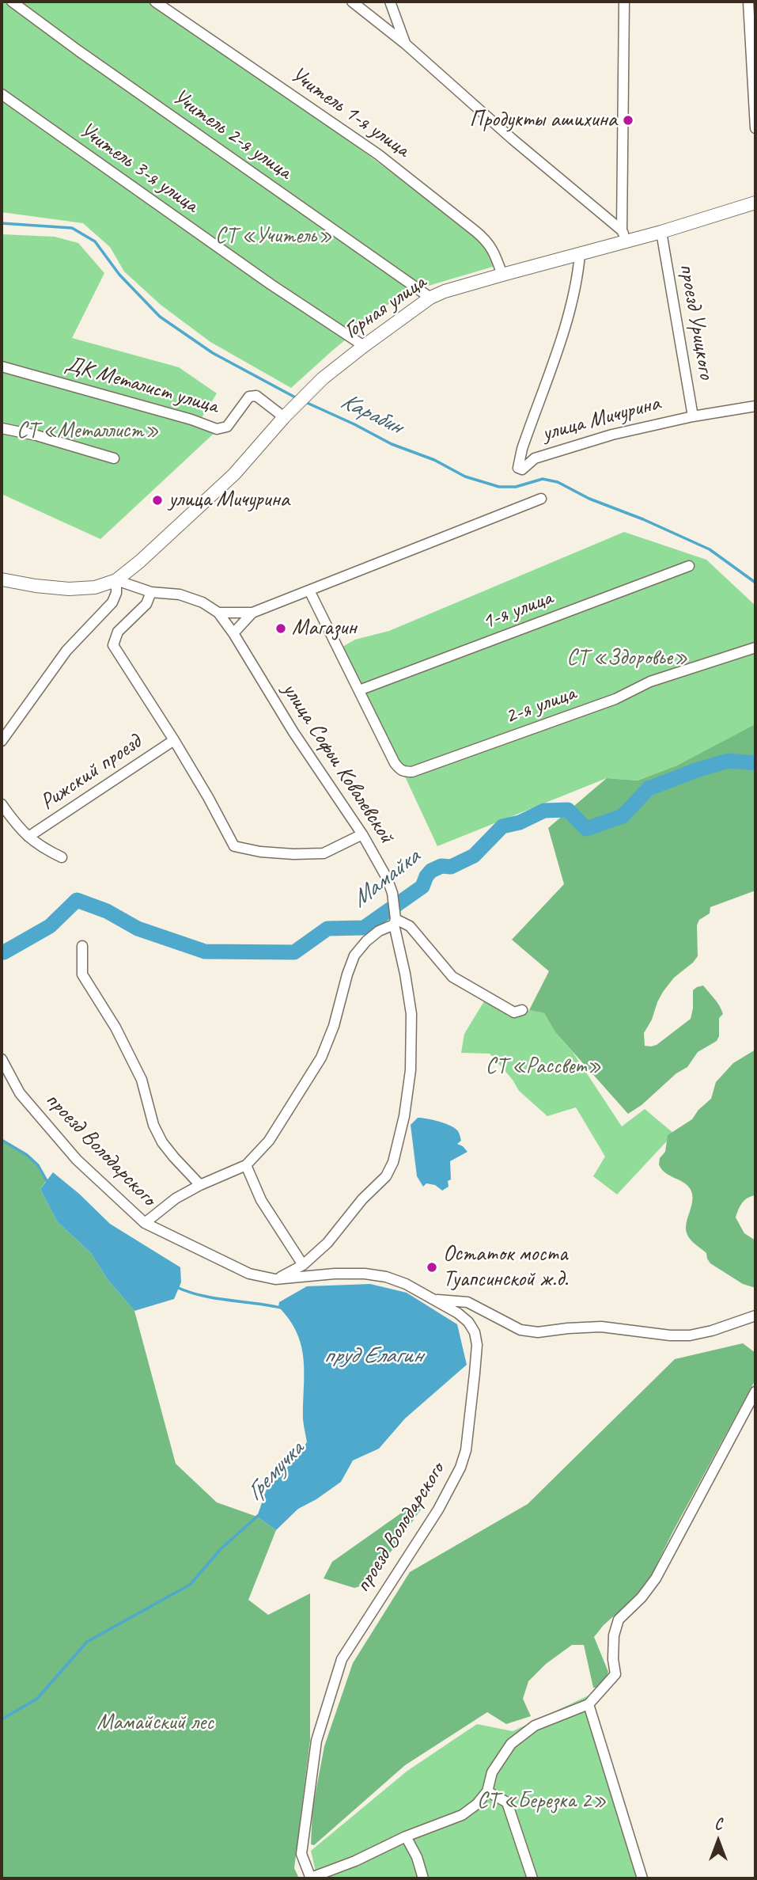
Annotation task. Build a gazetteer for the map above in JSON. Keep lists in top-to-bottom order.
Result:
{
  "streets": {
    "street": [
      "Учитель 1-я улица",
      "Учитель 2-я улица",
      "Учитель 3-я улица",
      "Горная улица",
      "проезд Урицкого",
      "ДК Металист улица",
      "улица Мичурина",
      "1-я улица",
      "2-я улица",
      "улица Софьи Ковалевской",
      "Рижский проезд",
      "проезд Володарского"
    ]
  },
  "crossings": [
    ["Учитель 1-я улица", "Горная улица"],
    ["Учитель 2-я улица", "Горная улица"],
    ["Учитель 3-я улица", "Горная улица"],
    ["Горная улица", "проезд Урицкого"],
    ["Горная улица", "ДК Металист улица"],
    ["Горная улица", "улица Мичурина"],
    ["проезд Урицкого", "улица Мичурина"],
    ["1-я улица", "2-я улица"],
    ["улица Софьи Ковалевской", "Рижский проезд"],
    ["улица Софьи Ковалевской", "проезд Володарского"]
  ],
  "water": [
    "Карабин",
    "Мамайка",
    "пруд Елагин",
    "Гремучка"
  ],
  "parks": [
    "СТ «Учитель»",
    "СТ «Металлист»",
    "СТ «Здоровье»",
    "СТ «Рассвет»",
    "Мамайский лес",
    "СТ «Березка 2»"
  ],
  "places": [
    "Продукты ашихина",
    "улица Мичурина",
    "Магазин",
    "Остаток моста Туапсинской ж.д."
  ],
  "north": "top"
}
